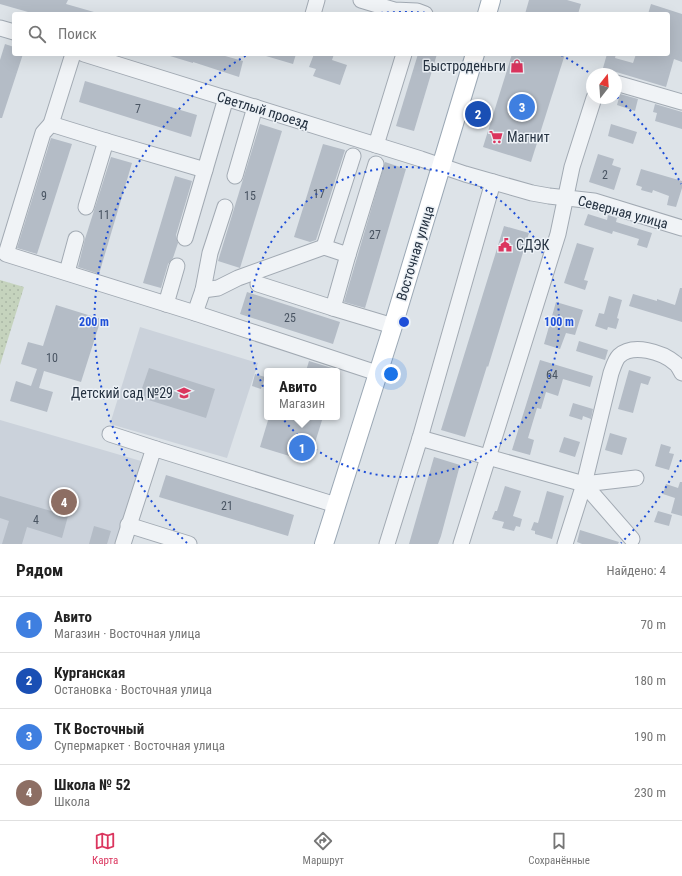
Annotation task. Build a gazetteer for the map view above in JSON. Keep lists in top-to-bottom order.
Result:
{
  "streets": {
    "main road": ["Восточная улица"],
    "street": ["Светлый проезд", "Северная улица"]
  },
  "crossings": [
    ["Светлый проезд", "Северная улица"],
    ["Светлый проезд", "Восточная улица"]
  ],
  "places": {
    "shop": ["Быстроденьги"],
    "supermarket": ["Магнит"],
    "public building": ["СДЭК"],
    "school or university": ["Детский сад №29"]
  },
  "house_numbers": [
    "7",
    "2",
    "17",
    "9",
    "15",
    "11",
    "27",
    "25",
    "10",
    "64",
    "21",
    "4"
  ],
  "north": "top",
  "page": {
    "search": "Поиск",
    "pins": [
      "3",
      "2",
      "1",
      "4"
    ],
    "popup": ["Авито", "Магазин"],
    "heading": ["Рядом", "Найдено: 4"],
    "list": [
      {
        "mark": "1",
        "name": "Авито",
        "note": "Магазин · Восточная улица",
        "value": "70 m"
      },
      {
        "mark": "2",
        "name": "Курганская",
        "note": "Остановка · Восточная улица",
        "value": "180 m"
      },
      {
        "mark": "3",
        "name": "ТК Восточный",
        "note": "Супермаркет · Восточная улица",
        "value": "190 m"
      },
      {
        "mark": "4",
        "name": "Школа № 52",
        "note": "Школа",
        "value": "230 m"
      }
    ],
    "nav": ["Карта", "Маршрут", "Сохранённые"]
  },
  "rings": ["100 m", "200 m"]
}
